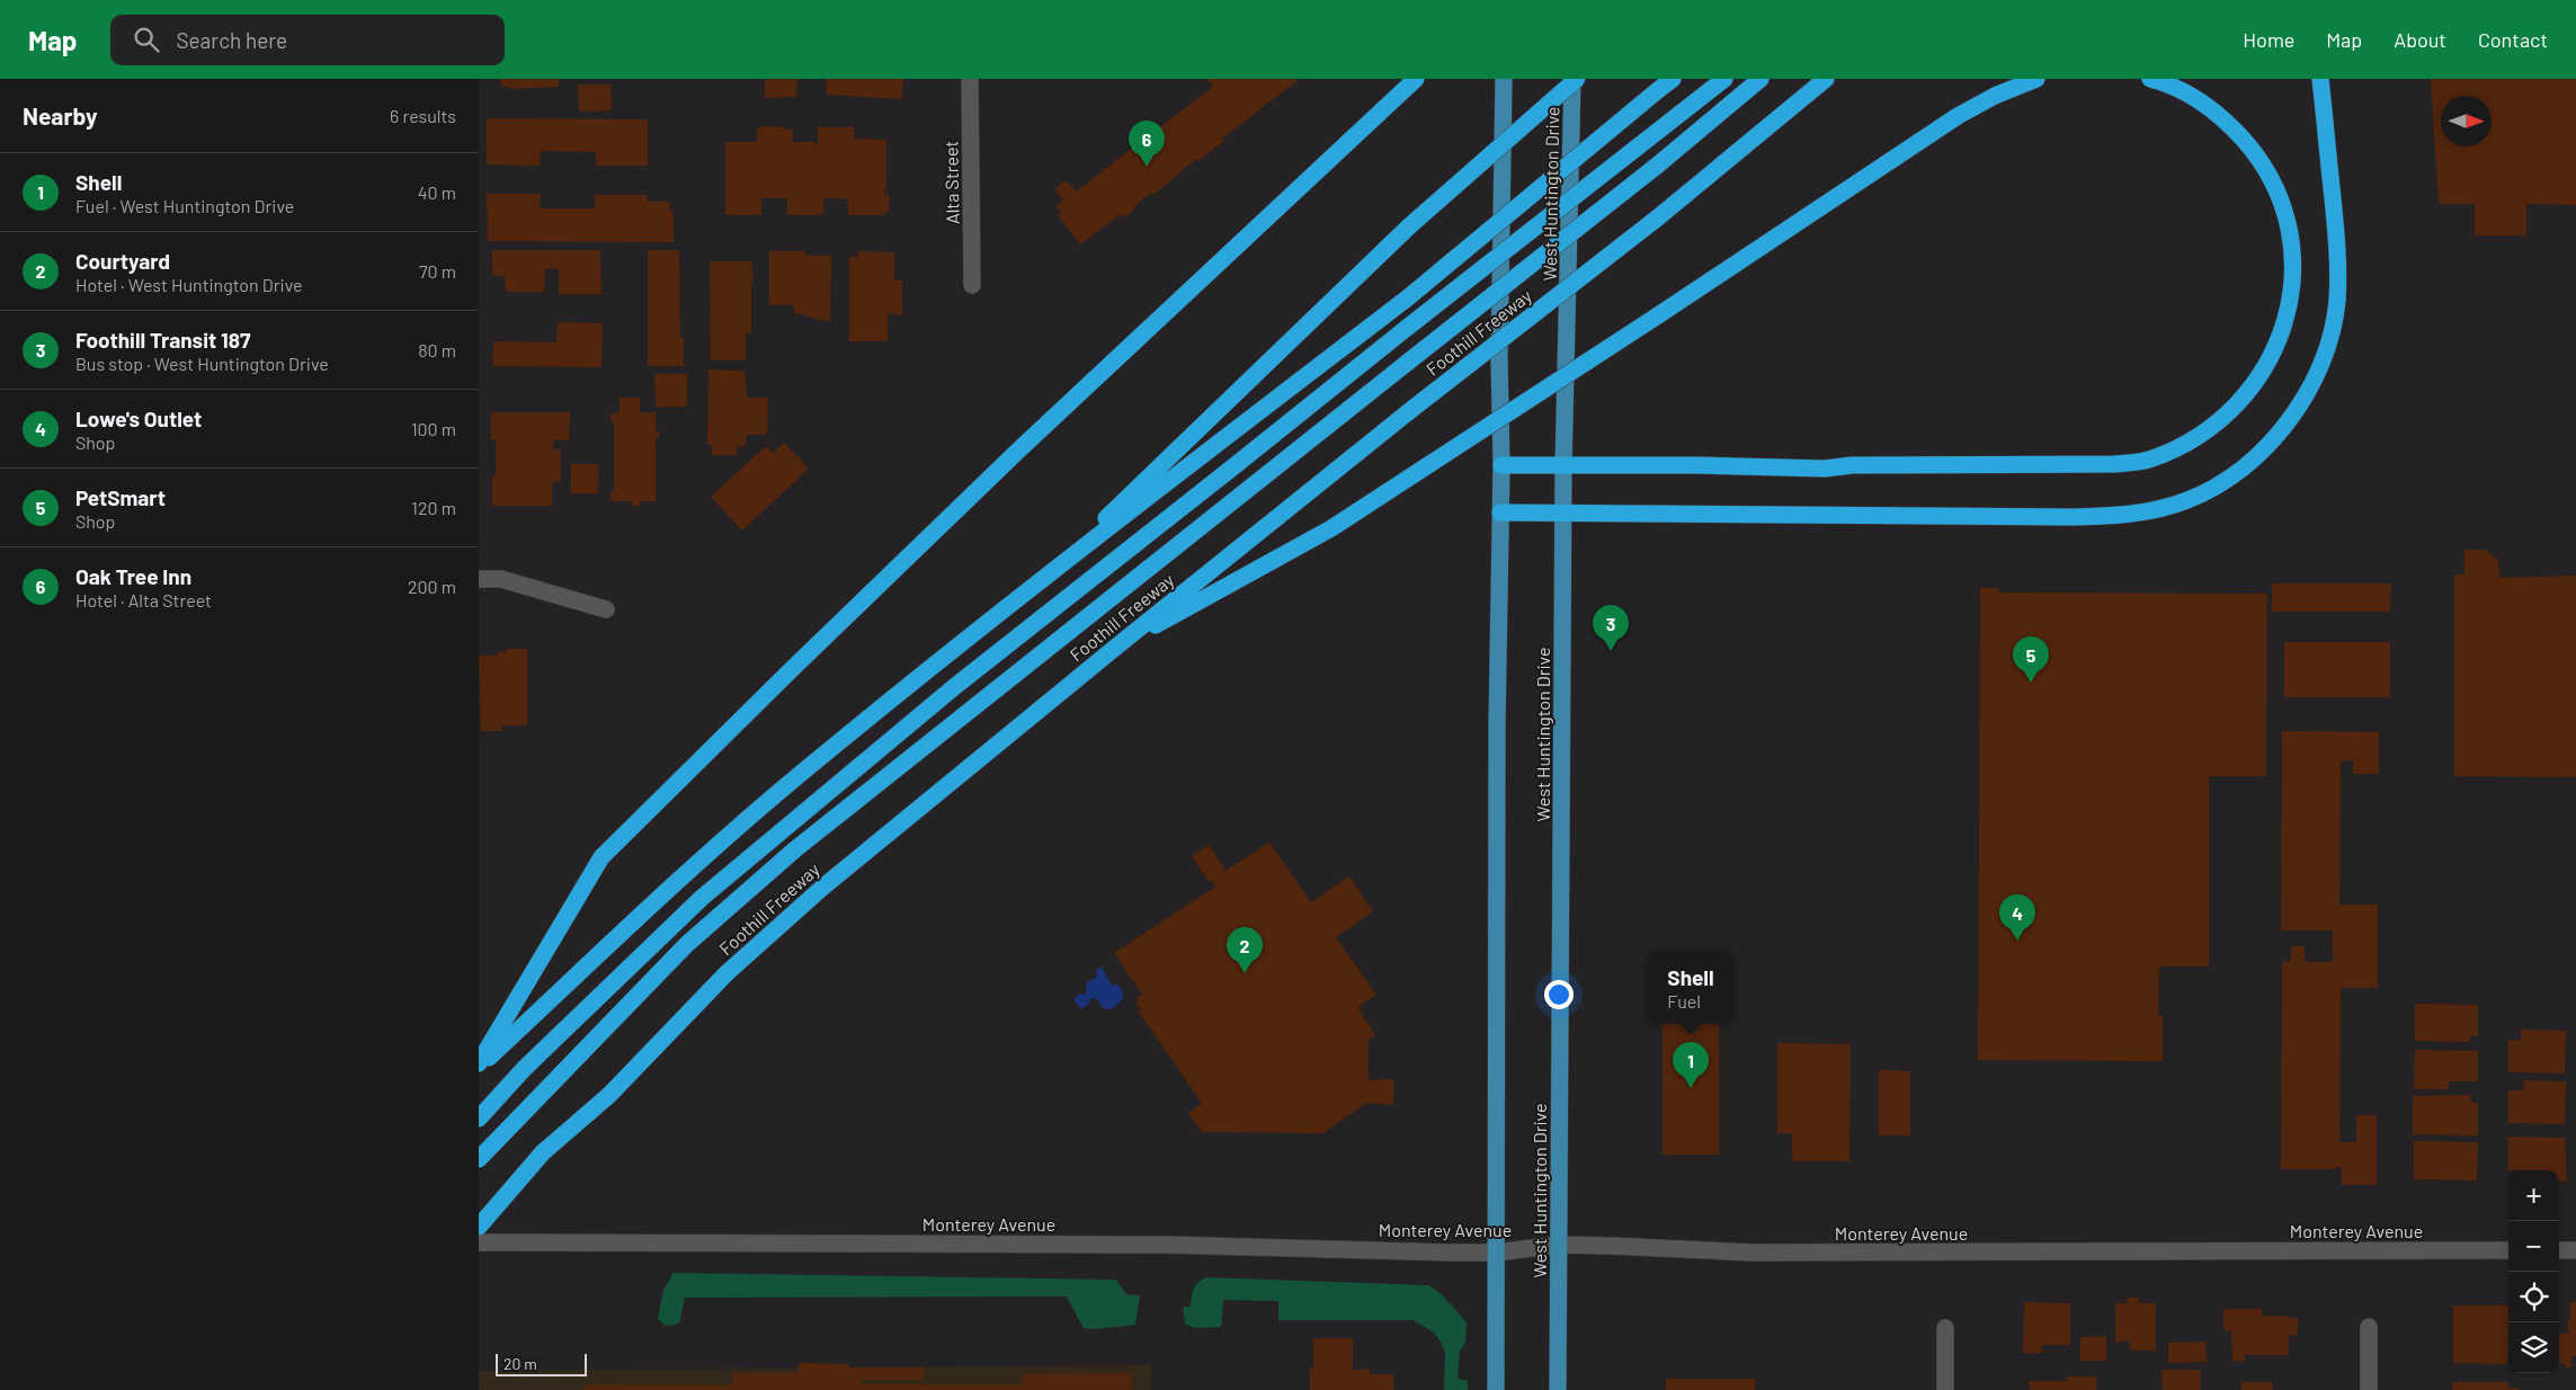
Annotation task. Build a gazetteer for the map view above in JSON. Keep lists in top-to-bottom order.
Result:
{
  "streets": {
    "highway": ["Foothill Freeway"],
    "main road": ["West Huntington Drive"],
    "street": ["Alta Street", "Monterey Avenue"]
  },
  "crossings": [
    ["West Huntington Drive", "Monterey Avenue"]
  ],
  "scale_bar": "20 m",
  "north": "right",
  "page": {
    "header": "Map",
    "search": "Search here",
    "nav": [
      "Home",
      "Map",
      "About",
      "Contact"
    ],
    "heading": ["Nearby", "6 results"],
    "pins": [
      "6",
      "3",
      "5",
      "4",
      "2",
      "1"
    ],
    "list": [
      {
        "mark": "1",
        "name": "Shell",
        "note": "Fuel · West Huntington Drive",
        "value": "40 m"
      },
      {
        "mark": "2",
        "name": "Courtyard",
        "note": "Hotel · West Huntington Drive",
        "value": "70 m"
      },
      {
        "mark": "3",
        "name": "Foothill Transit 187",
        "note": "Bus stop · West Huntington Drive",
        "value": "80 m"
      },
      {
        "mark": "4",
        "name": "Lowe's Outlet",
        "note": "Shop",
        "value": "100 m"
      },
      {
        "mark": "5",
        "name": "PetSmart",
        "note": "Shop",
        "value": "120 m"
      },
      {
        "mark": "6",
        "name": "Oak Tree Inn",
        "note": "Hotel · Alta Street",
        "value": "200 m"
      }
    ],
    "popup": ["Shell", "Fuel"],
    "map_buttons": ["+", "−"],
    "scale": "20 m"
  }
}
